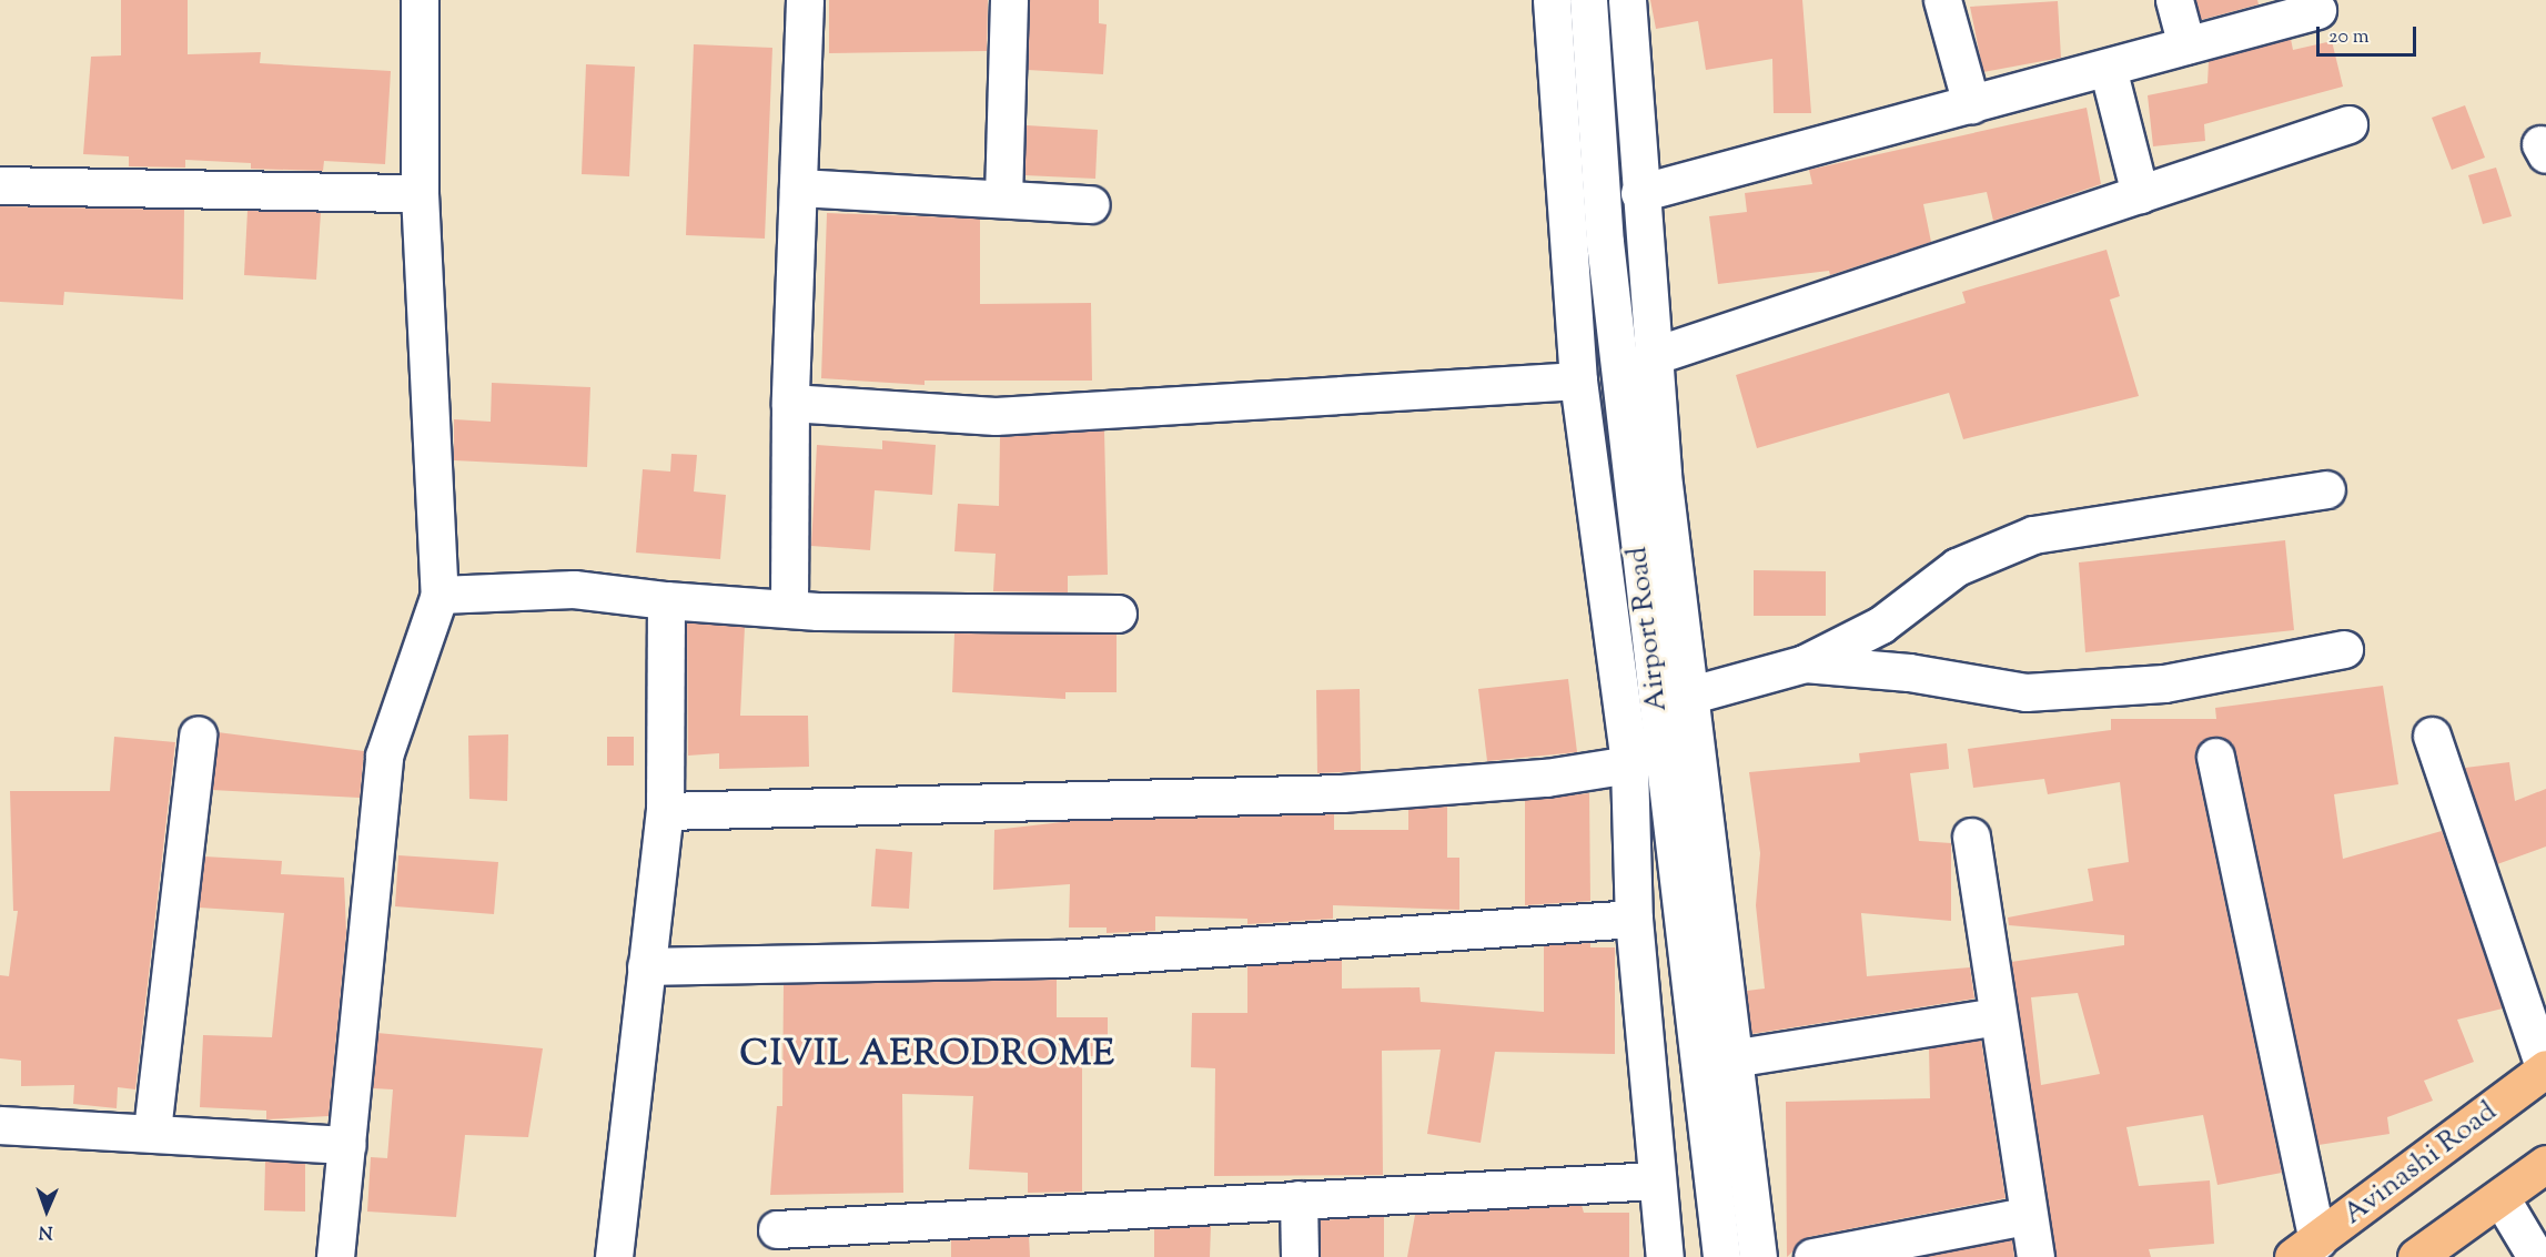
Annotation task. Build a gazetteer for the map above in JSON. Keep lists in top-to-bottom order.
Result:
{
  "streets": {
    "main road": ["Avinashi Road"],
    "street": ["Airport Road"]
  },
  "districts": ["CIVIL AERODROME"],
  "scale_bar": "20 m",
  "north": "bottom"
}
